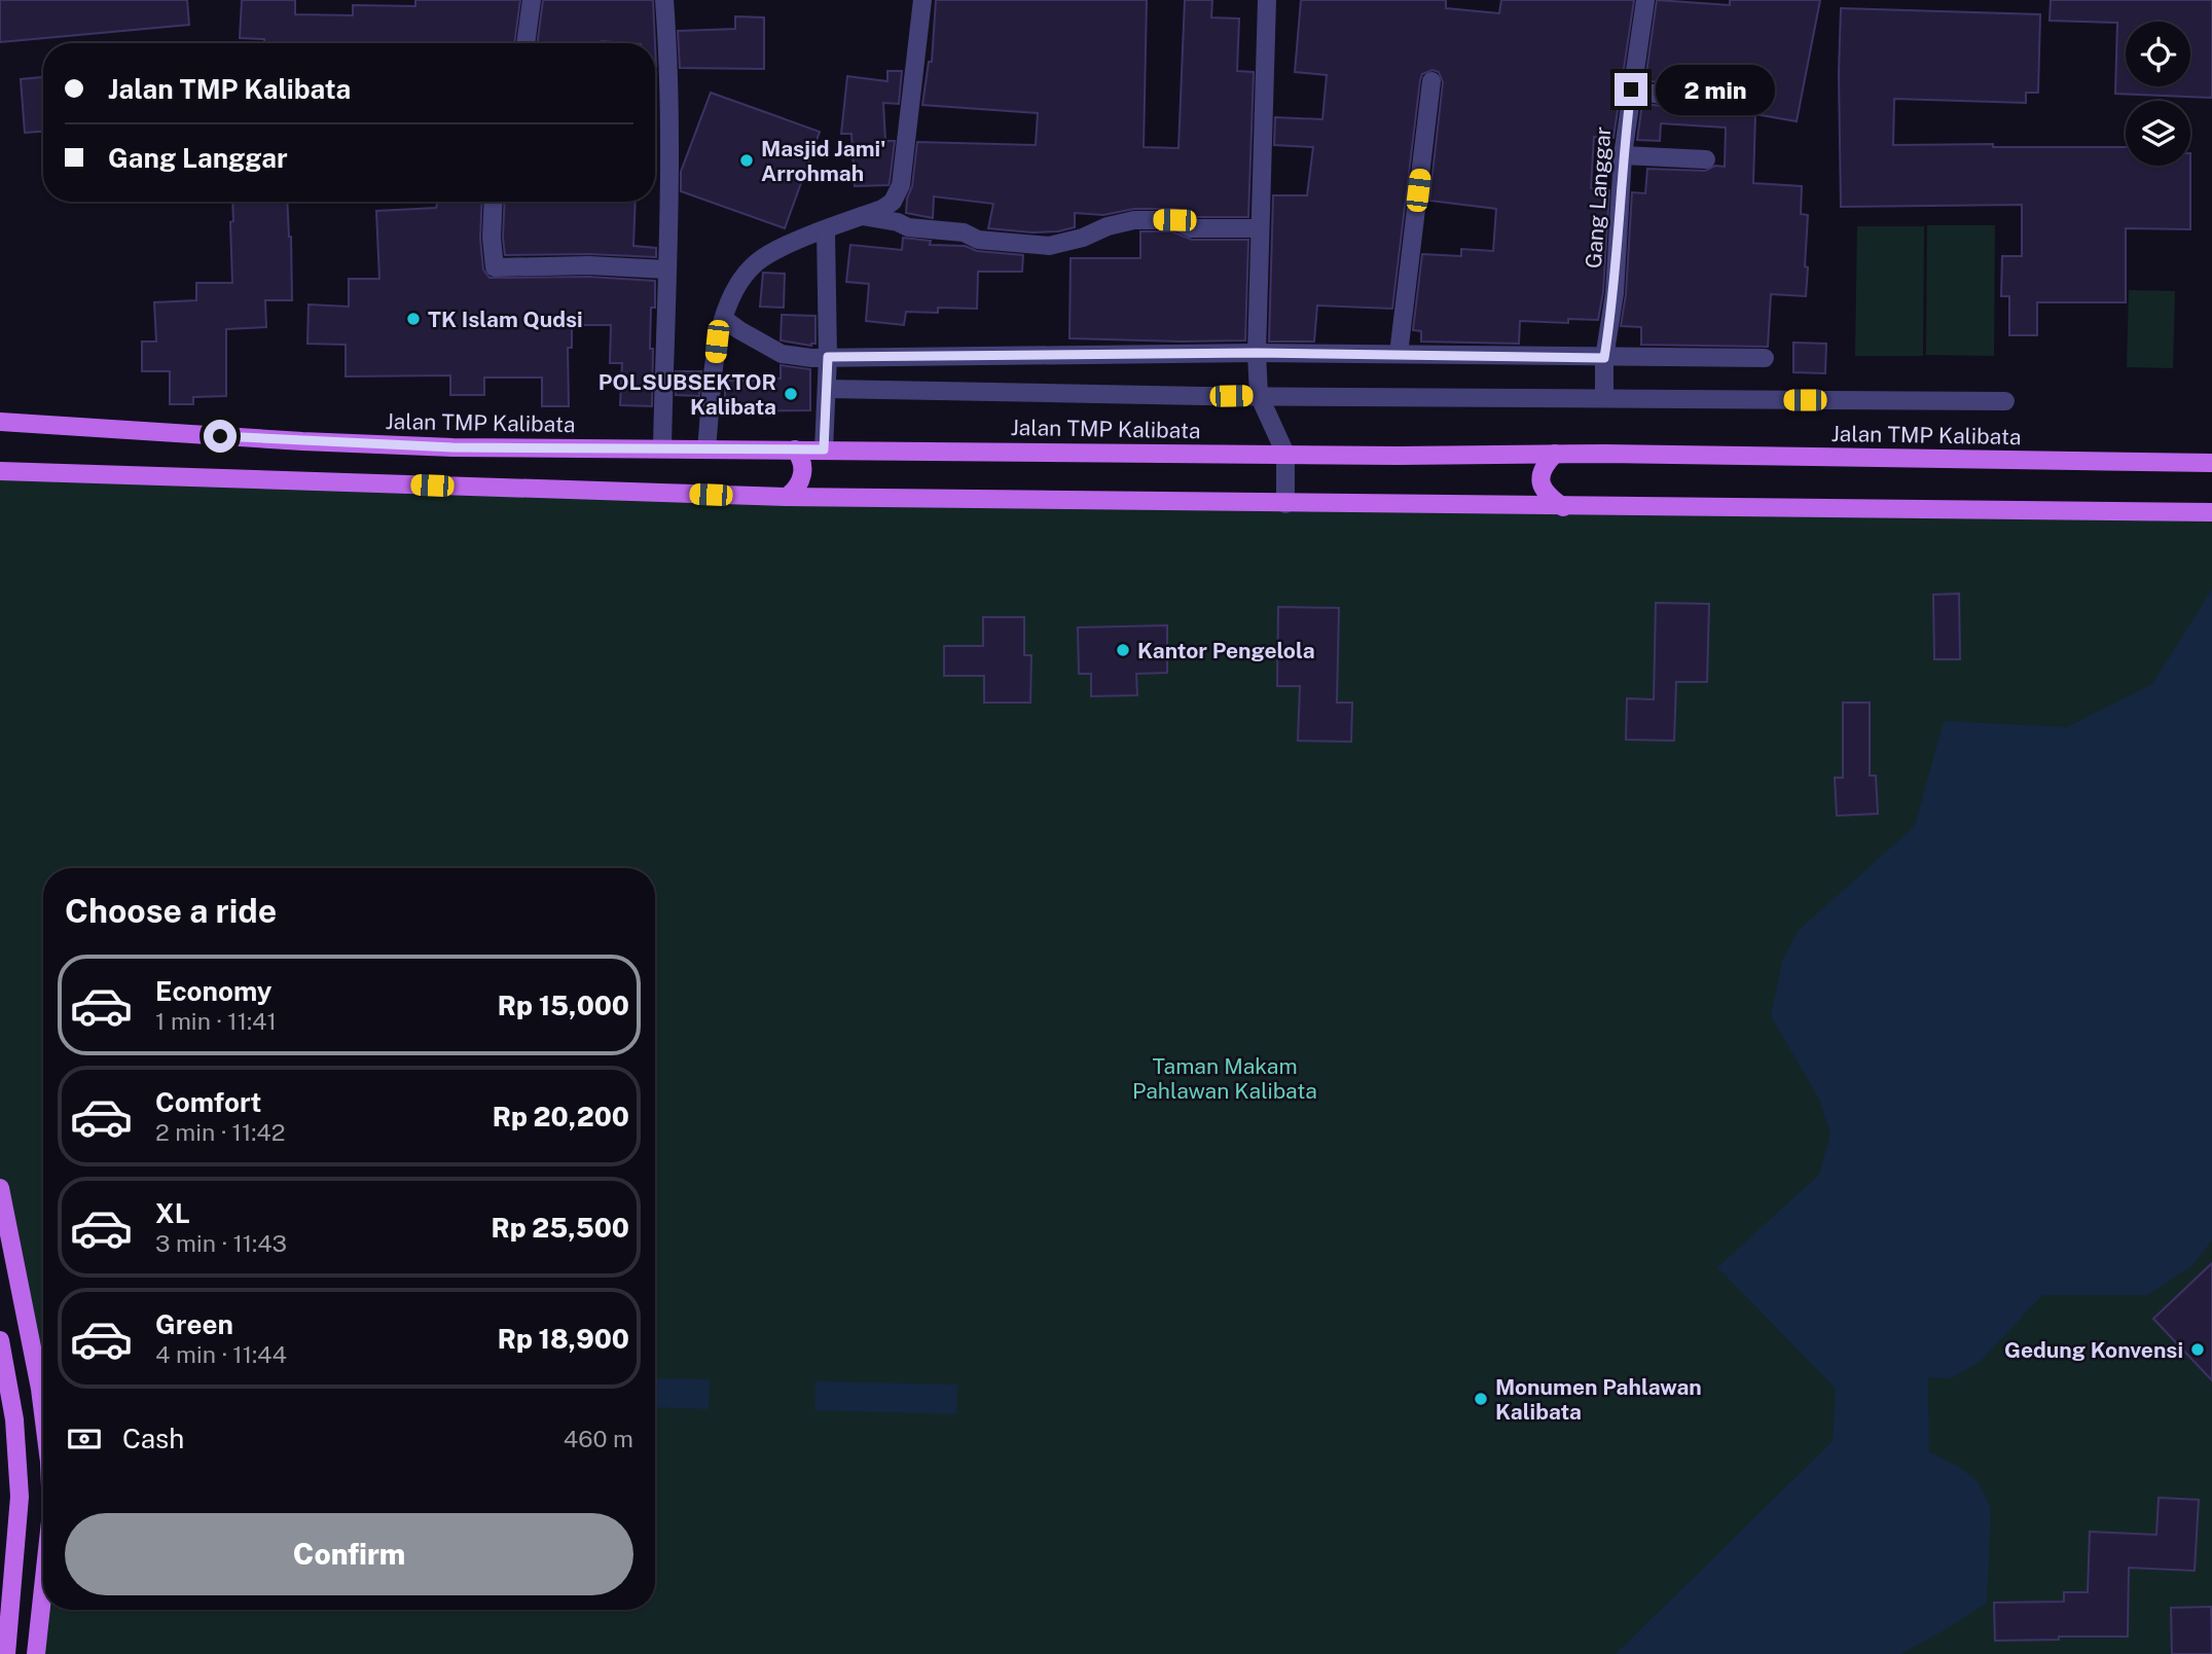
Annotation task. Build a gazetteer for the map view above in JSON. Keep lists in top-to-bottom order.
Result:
{
  "streets": {
    "main road": ["Jalan TMP Kalibata"],
    "street": ["Gang Langgar"]
  },
  "parks": ["Taman Makam Pahlawan Kalibata"],
  "places": [
    "Masjid Jami' Arrohmah",
    "TK Islam Qudsi",
    "POLSUBSEKTOR Kalibata",
    "Kantor Pengelola",
    "Gedung Konvensi",
    "Monumen Pahlawan Kalibata"
  ],
  "page": {
    "banner": ["Jalan TMP Kalibata", "Gang Langgar"],
    "bubble": "2 min",
    "heading": "Choose a ride",
    "list": [
      {
        "name": "Economy",
        "note": "1 min · 11:41",
        "value": "Rp 15,000"
      },
      {
        "name": "Comfort",
        "note": "2 min · 11:42",
        "value": "Rp 20,200"
      },
      {
        "name": "XL",
        "note": "3 min · 11:43",
        "value": "Rp 25,500"
      },
      {
        "name": "Green",
        "note": "4 min · 11:44",
        "value": "Rp 18,900"
      }
    ],
    "pay": ["Cash", "460 m"],
    "buttons": "Confirm"
  }
}
